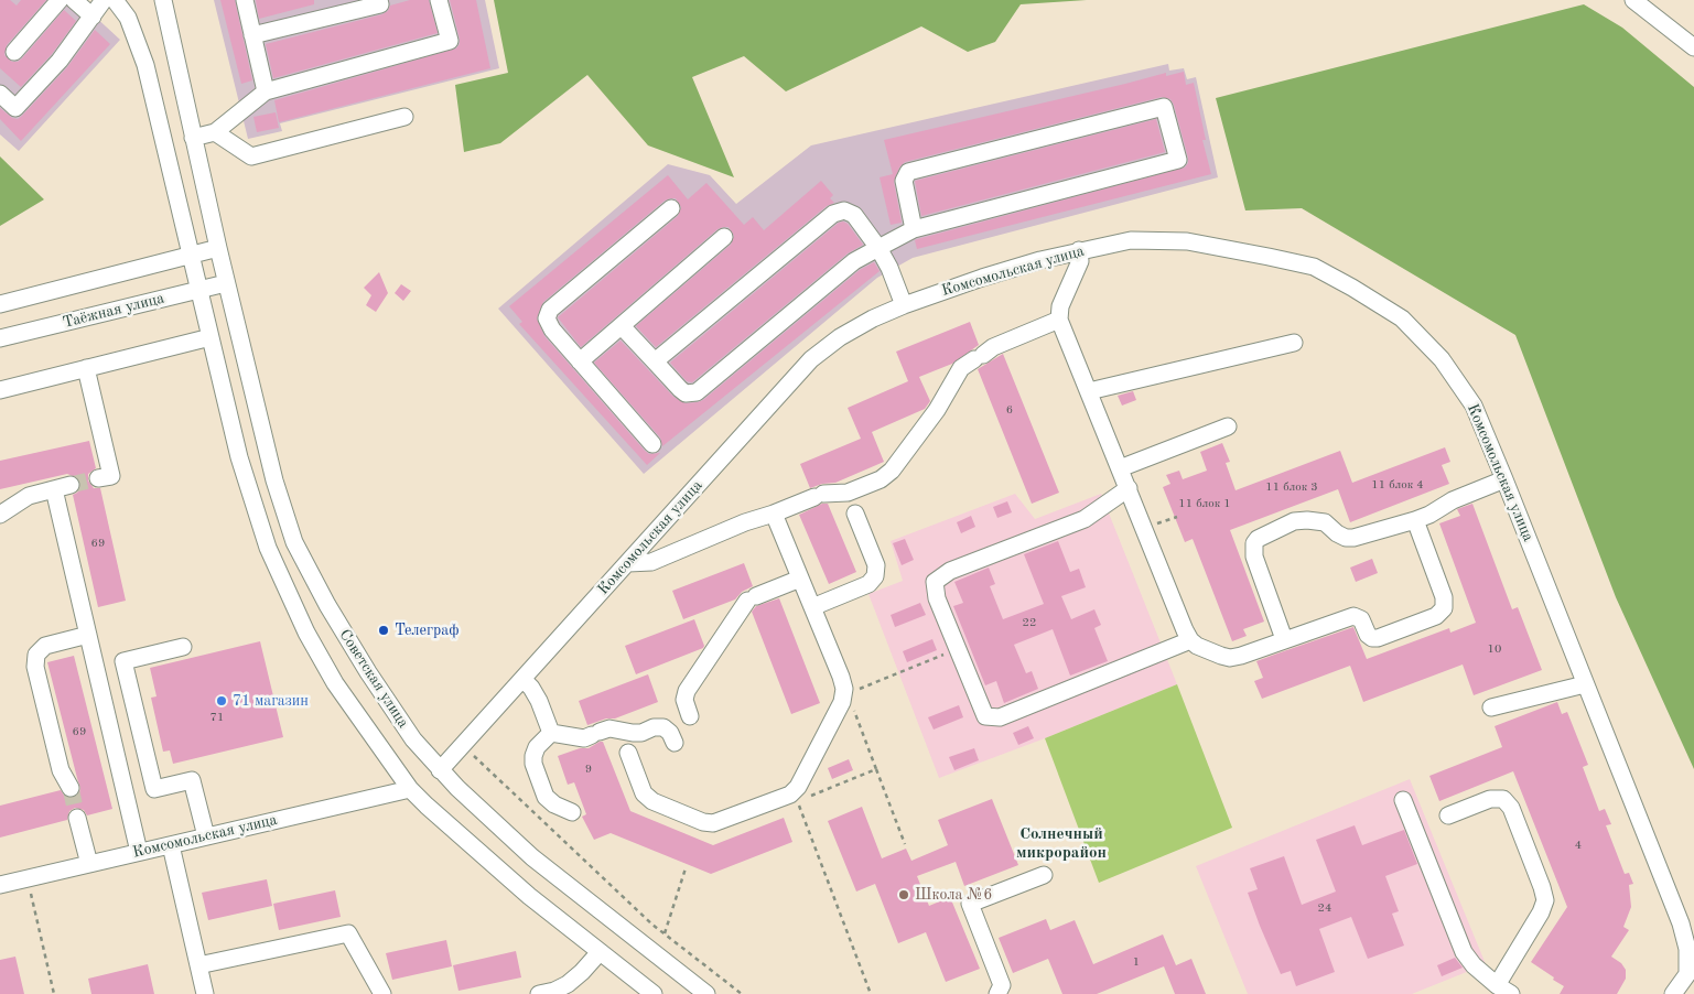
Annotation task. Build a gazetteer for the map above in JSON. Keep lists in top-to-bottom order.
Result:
{
  "streets": {
    "street": ["Комсомольская улица", "Таёжная улица", "Советская улица"]
  },
  "crossings": [
    ["Комсомольская улица", "Советская улица"],
    ["Таёжная улица", "Советская улица"]
  ],
  "districts": ["Солнечный микрорайон"],
  "places": ["Телеграф", "71 магазин", "Школа №6"],
  "house_numbers": [
    "6",
    "11 блок 4",
    "11 блок 3",
    "11 блок 1",
    "69",
    "22",
    "10",
    "71",
    "69",
    "9",
    "4",
    "24",
    "1"
  ]
}
